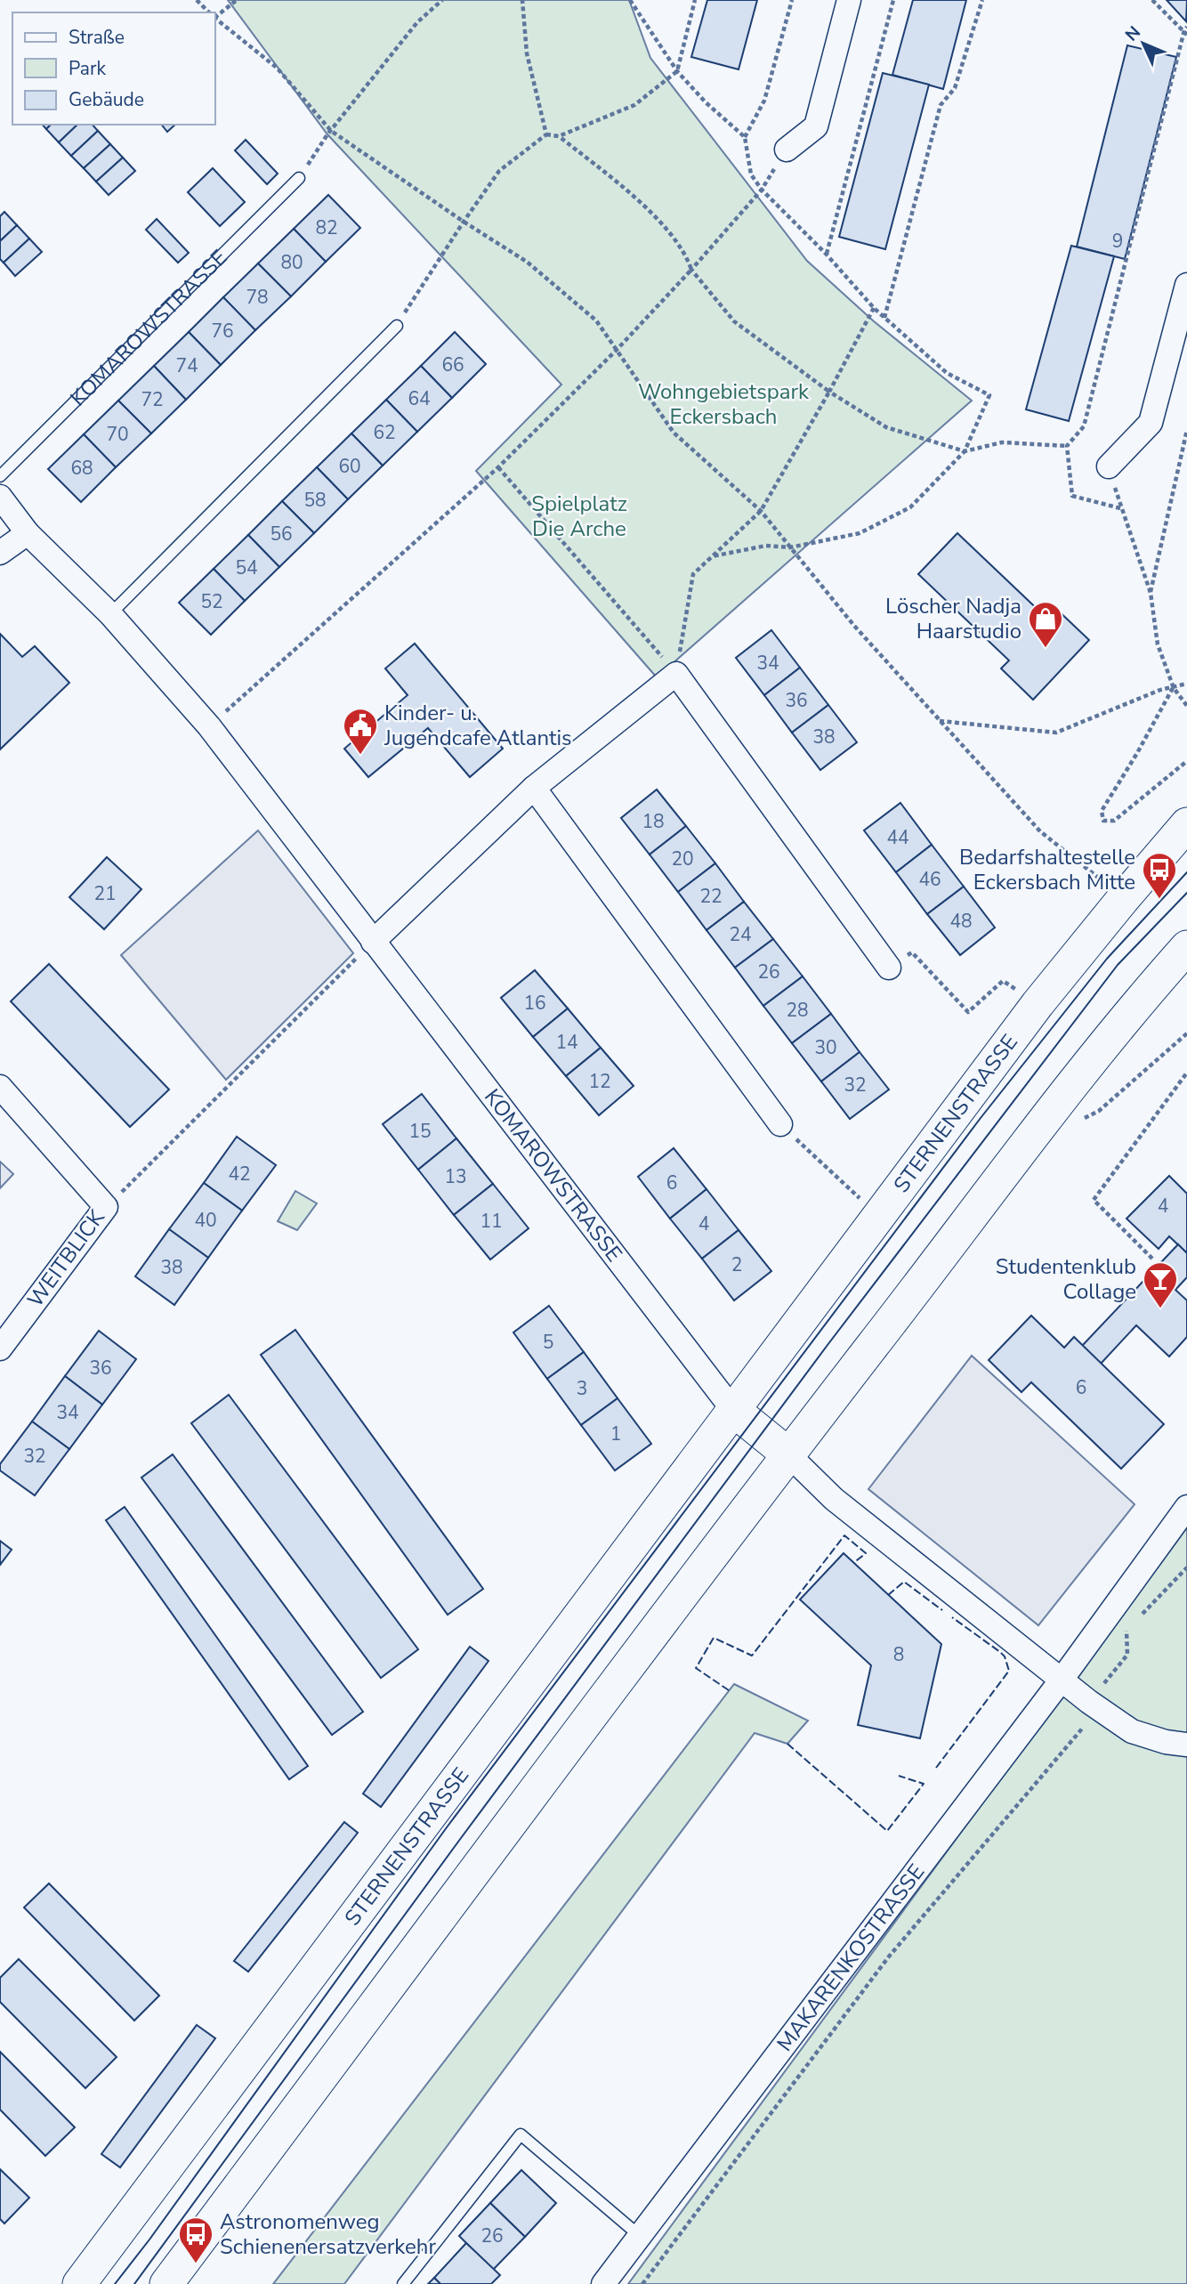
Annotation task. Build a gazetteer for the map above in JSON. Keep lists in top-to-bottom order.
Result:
{
  "streets": {
    "street": [
      "KOMAROWSTRASSE",
      "STERNENSTRASSE",
      "WEITBLICK",
      "MAKARENKOSTRASSE"
    ]
  },
  "crossings": [
    ["KOMAROWSTRASSE", "STERNENSTRASSE"]
  ],
  "parks": ["Wohngebietspark Eckersbach", "Spielplatz Die Arche"],
  "places": {
    "shop": ["Löscher Nadja Haarstudio"],
    "public building": ["Kinder- u. Jugendcafe Atlantis"],
    "bus stop": ["Bedarfshaltestelle Eckersbach Mitte", "Astronomenweg Schienenersatzverkehr"],
    "bar": ["Studentenklub Collage"]
  },
  "house_numbers": [
    "82",
    "9",
    "80",
    "78",
    "76",
    "66",
    "74",
    "64",
    "72",
    "62",
    "70",
    "60",
    "68",
    "58",
    "56",
    "54",
    "52",
    "34",
    "36",
    "38",
    "18",
    "44",
    "20",
    "46",
    "21",
    "22",
    "48",
    "24",
    "26",
    "16",
    "28",
    "14",
    "30",
    "12",
    "32",
    "15",
    "42",
    "13",
    "6",
    "4",
    "40",
    "11",
    "4",
    "2",
    "38",
    "5",
    "36",
    "6",
    "3",
    "34",
    "1",
    "32",
    "8",
    "26"
  ],
  "legend": ["Straße", "Park", "Gebäude"],
  "north": "top left"
}
